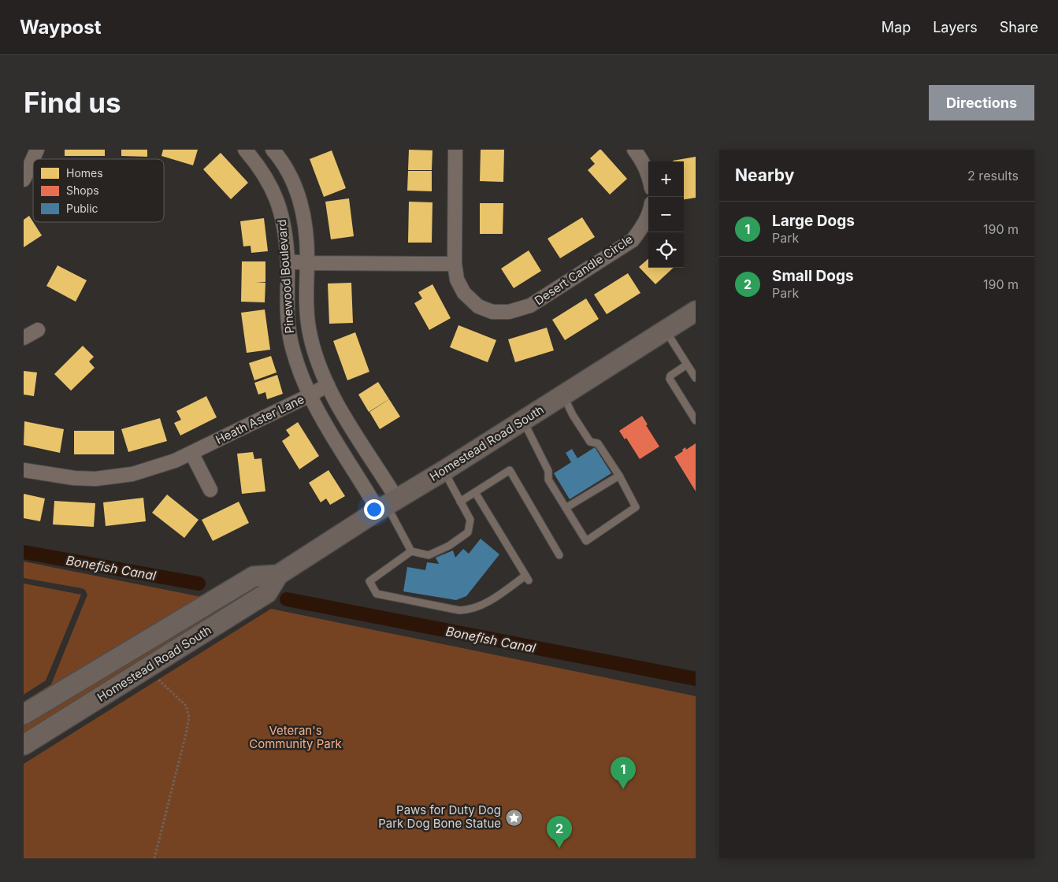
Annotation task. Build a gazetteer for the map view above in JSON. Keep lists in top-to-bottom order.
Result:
{
  "streets": {
    "main road": ["Homestead Road South"],
    "street": ["Desert Candle Circle", "Pinewood Boulevard", "Heath Aster Lane"]
  },
  "crossings": [
    ["Pinewood Boulevard", "Heath Aster Lane"],
    ["Pinewood Boulevard", "Homestead Road South"]
  ],
  "water": ["Bonefish Canal"],
  "parks": ["Veteran's Community Park"],
  "places": {
    "place": ["Paws for Duty Dog Park Dog Bone Statue"]
  },
  "legend": ["Homes", "Shops", "Public"],
  "page": {
    "header": "Waypost",
    "nav": ["Map", "Layers", "Share"],
    "buttons": "Directions",
    "title": "Find us",
    "heading": ["Nearby", "2 results"],
    "map_buttons": ["+", "−"],
    "list": [
      {
        "mark": "1",
        "name": "Large Dogs",
        "note": "Park",
        "value": "190 m"
      },
      {
        "mark": "2",
        "name": "Small Dogs",
        "note": "Park",
        "value": "190 m"
      }
    ],
    "pins": ["1", "2"]
  }
}
